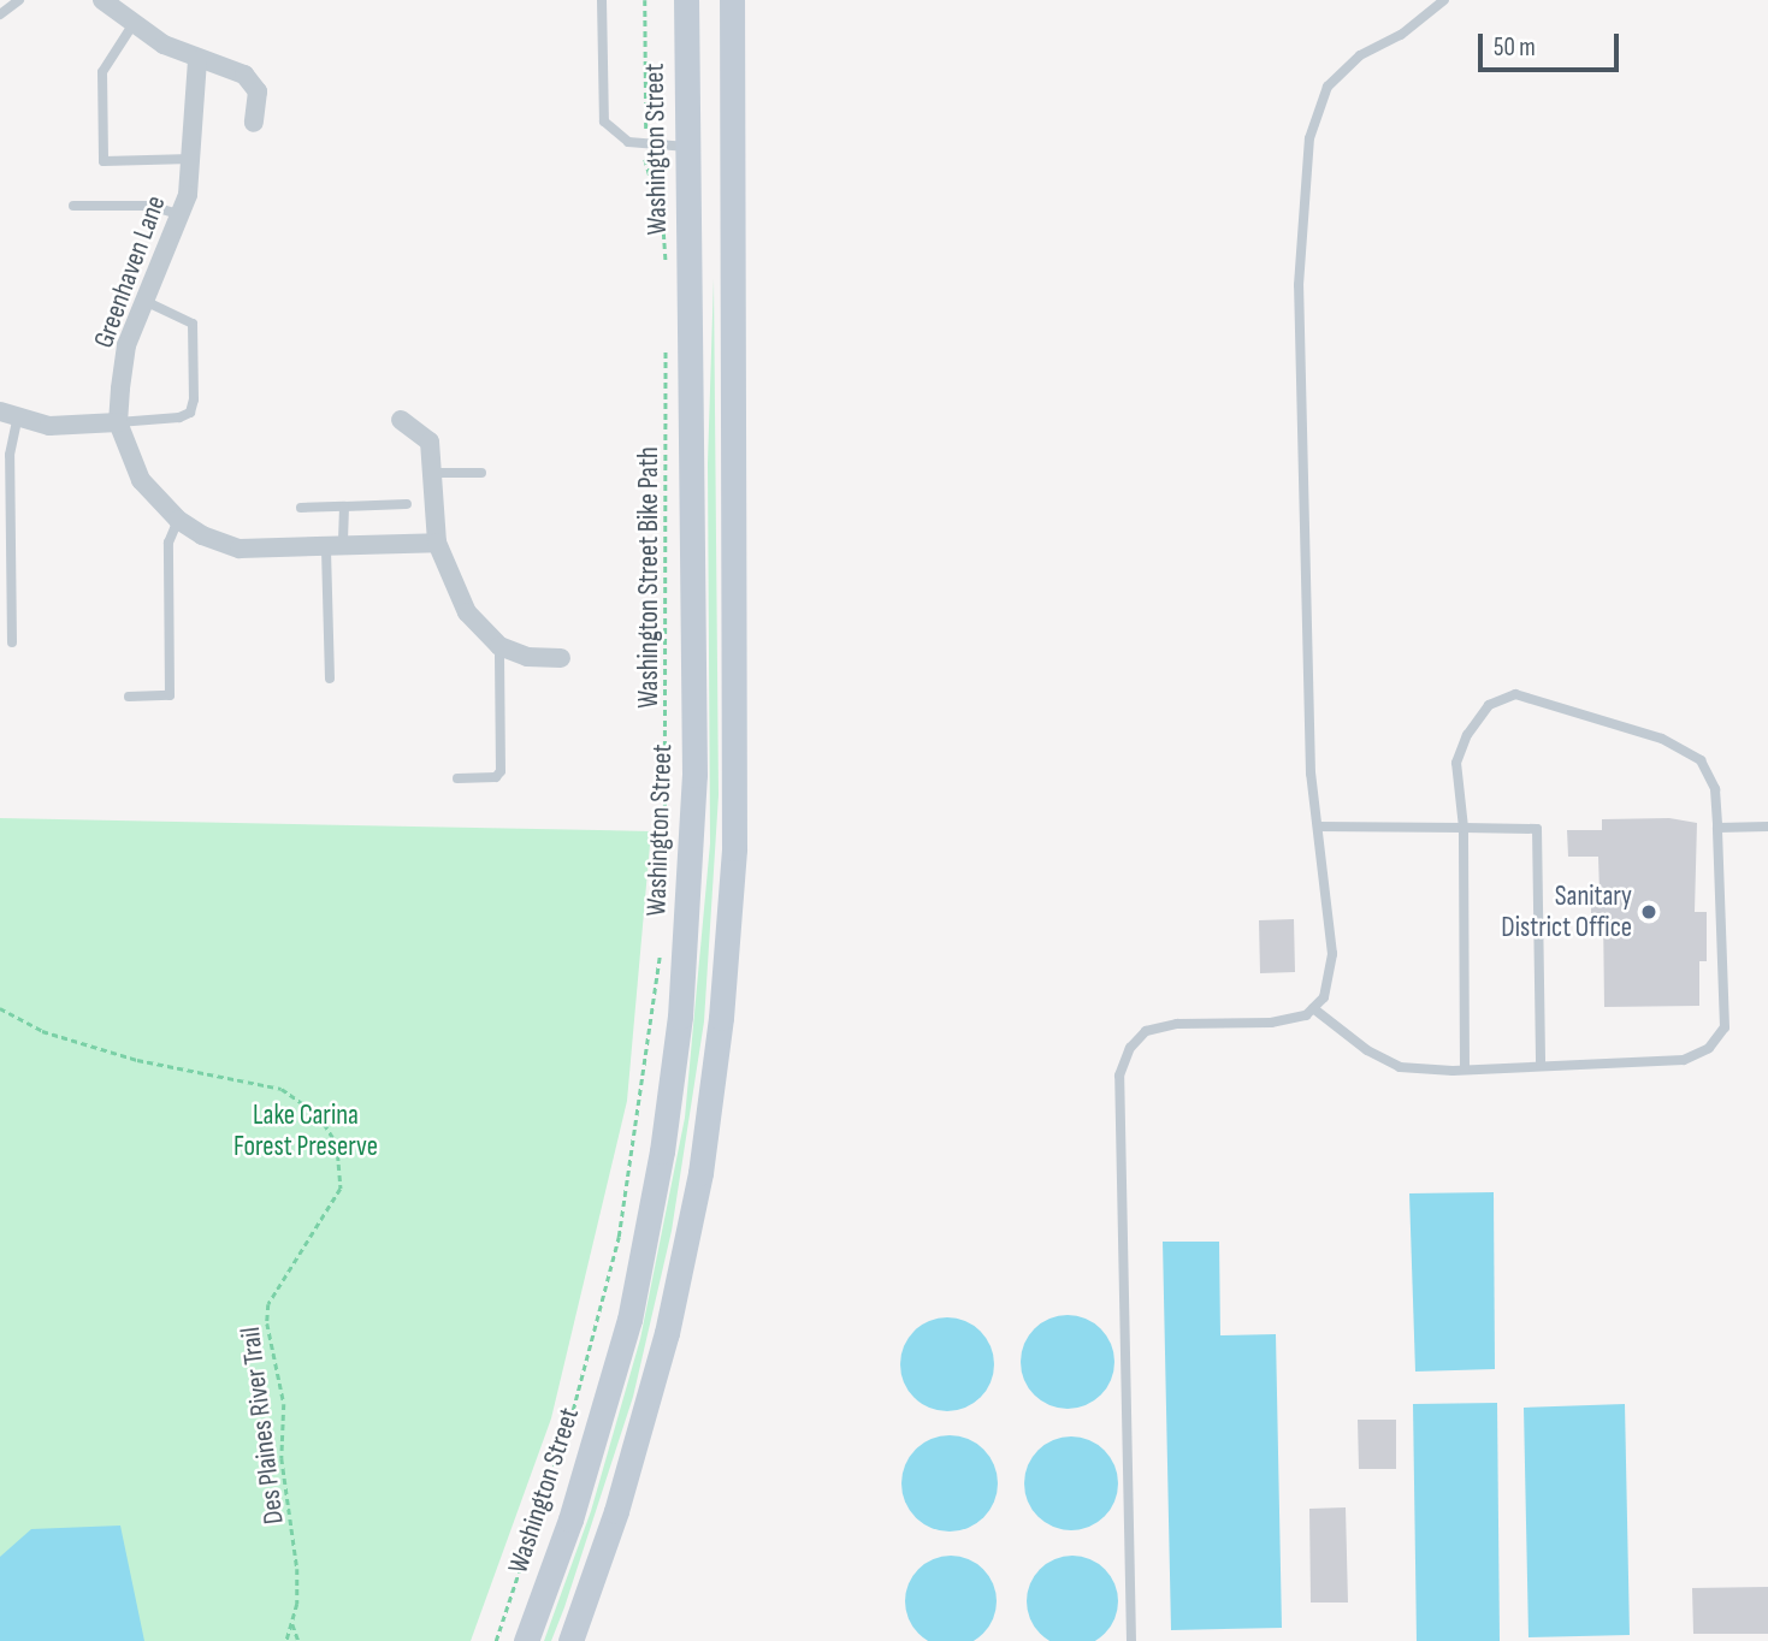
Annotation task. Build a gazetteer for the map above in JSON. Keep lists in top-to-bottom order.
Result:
{
  "streets": {
    "main road": ["Washington Street"],
    "street": ["Greenhaven Lane"],
    "path": ["Washington Street Bike Path", "Des Plaines River Trail"]
  },
  "parks": ["Lake Carina Forest Preserve"],
  "places": ["Sanitary District Office"],
  "scale_bar": "50 m"
}
